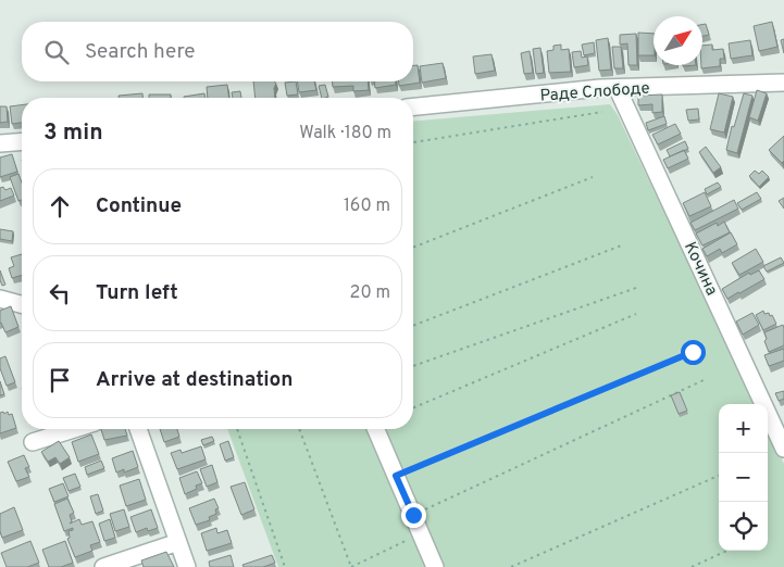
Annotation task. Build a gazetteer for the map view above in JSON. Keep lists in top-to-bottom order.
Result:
{
  "streets": {
    "street": ["Раде Слободе", "Кочина"]
  },
  "crossings": [
    ["Раде Слободе", "Кочина"]
  ],
  "north": "top right",
  "page": {
    "search": "Search here",
    "heading": ["3 min", "Walk · 180 m"],
    "list": [
      ["Continue", "160 m"],
      ["Turn left", "20 m"],
      "Arrive at destination"
    ],
    "map_buttons": ["+", "−"]
  }
}
